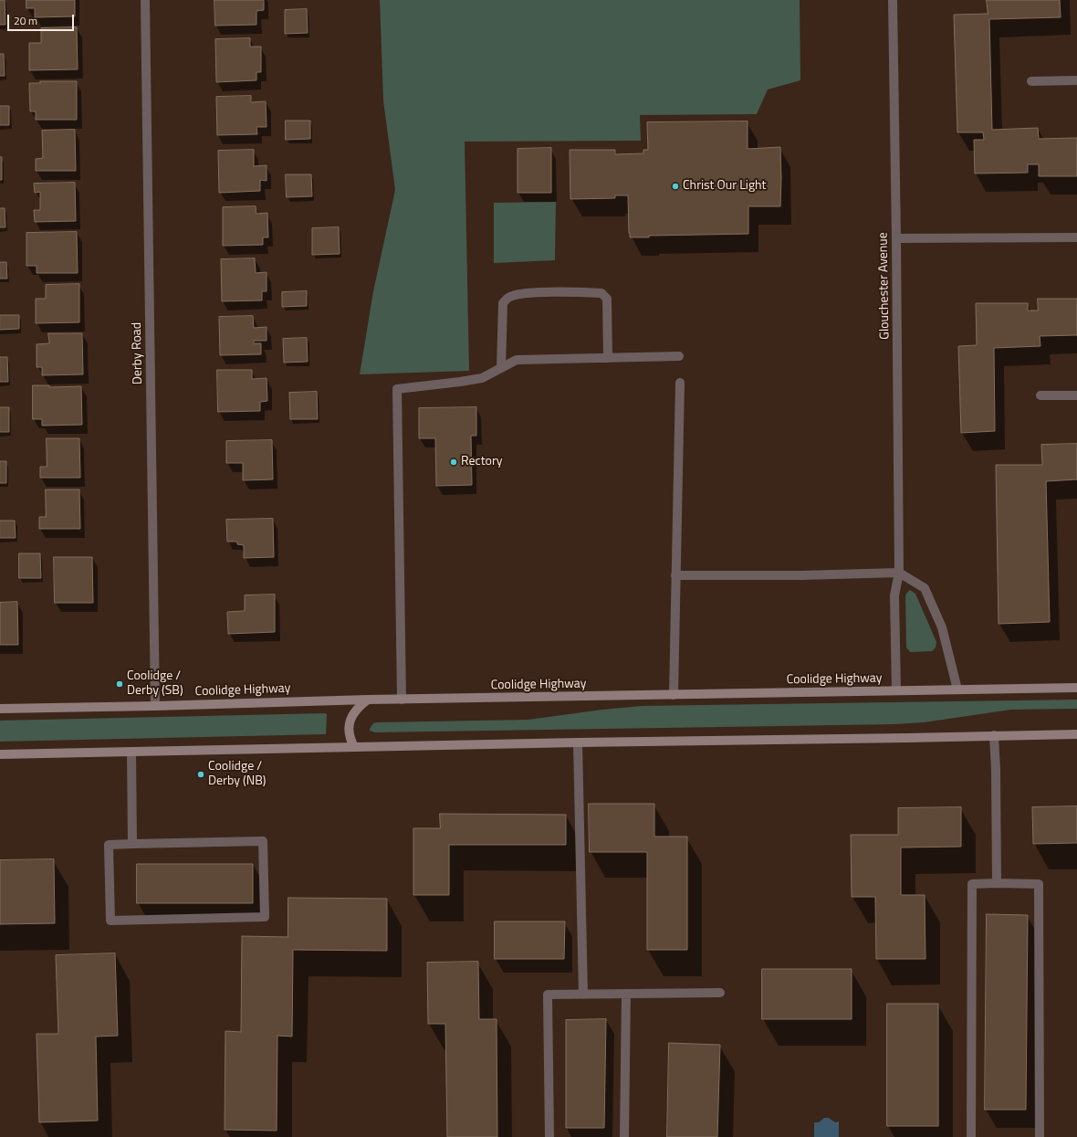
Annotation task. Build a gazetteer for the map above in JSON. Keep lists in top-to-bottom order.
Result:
{
  "streets": {
    "main road": ["Coolidge Highway"],
    "street": ["Glouchester Avenue", "Derby Road"]
  },
  "crossings": [
    ["Glouchester Avenue", "Coolidge Highway"],
    ["Derby Road", "Coolidge Highway"]
  ],
  "places": [
    "Christ Our Light",
    "Rectory",
    "Coolidge / Derby (SB)",
    "Coolidge / Derby (NB)"
  ],
  "scale_bar": "20 m"
}
